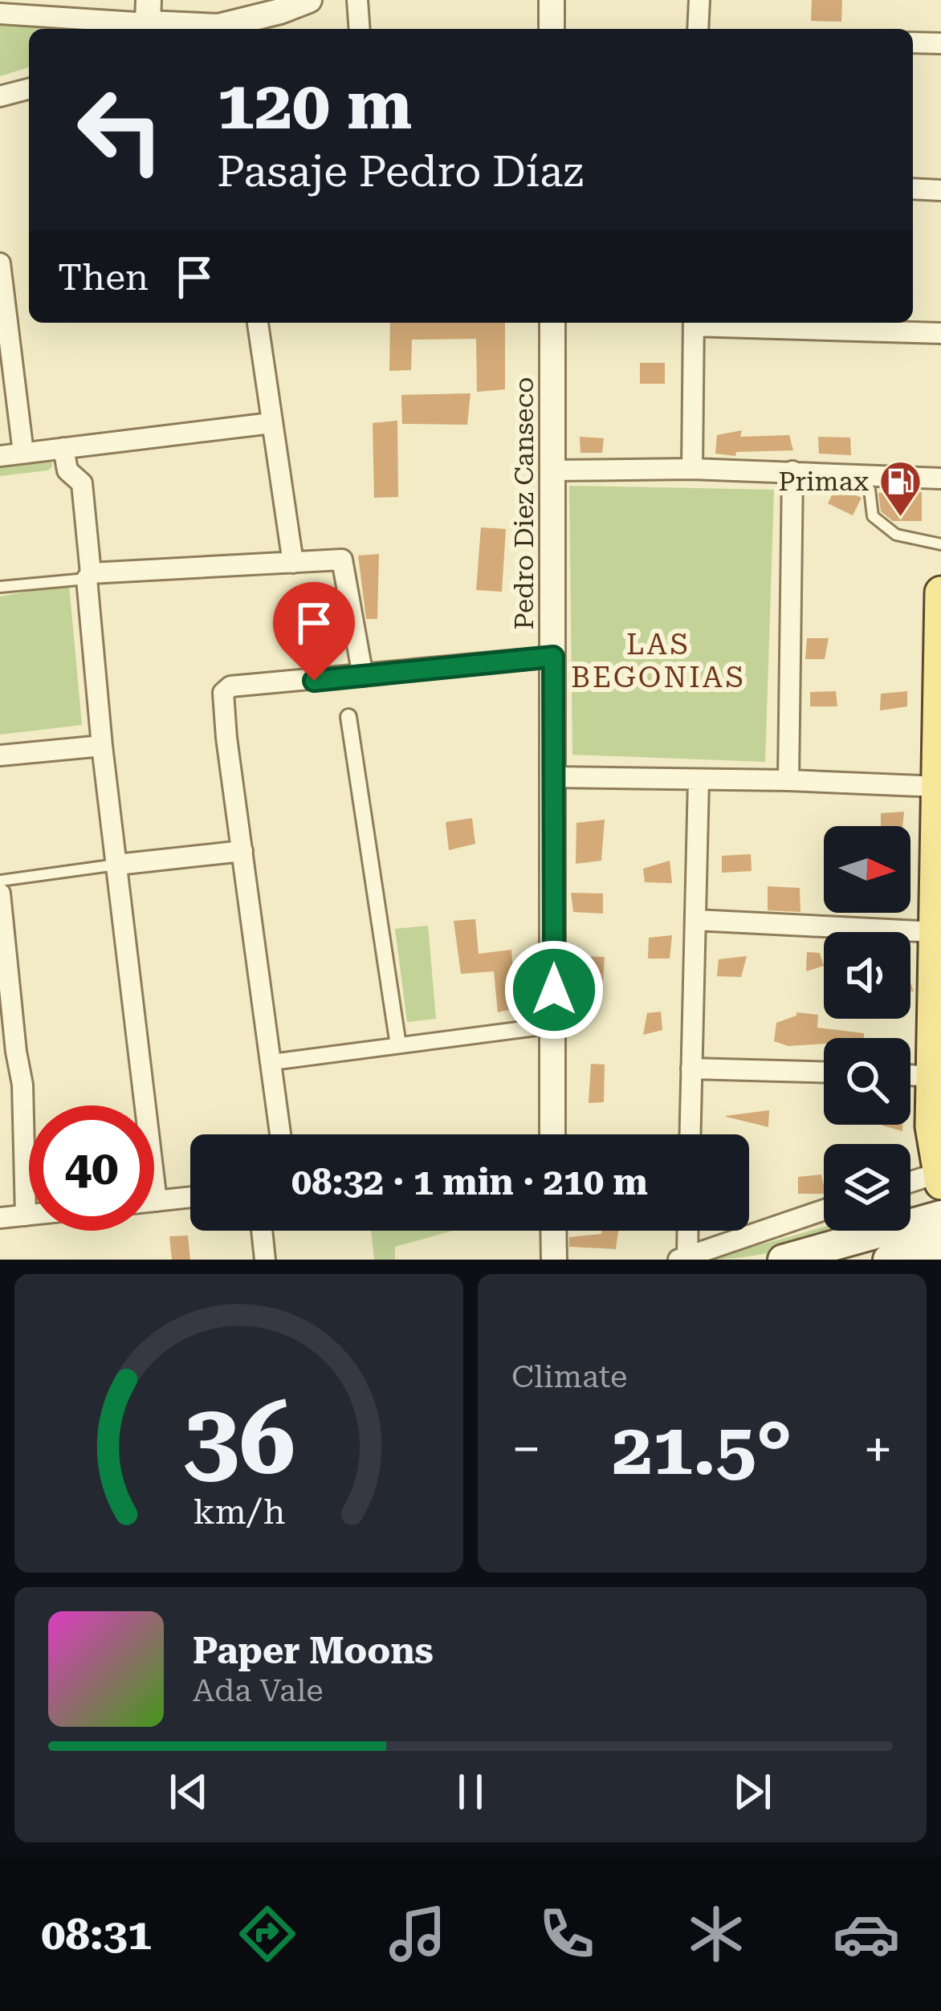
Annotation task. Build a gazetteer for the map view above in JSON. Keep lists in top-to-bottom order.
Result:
{
  "streets": {
    "street": ["Pedro Diez Canseco"]
  },
  "districts": ["LAS BEGONIAS"],
  "places": {
    "fuel station": ["Primax"]
  },
  "north": "right",
  "page": {
    "turn": ["120 m", "Pasaje Pedro Díaz"],
    "then": "Then",
    "limit": "40",
    "trip": "08:32 · 1 min · 210 m",
    "tile": "Climate",
    "heat": ["−", "21.5°", "+"],
    "song": ["Paper Moons", "Ada Vale"],
    "tabs": "08:31",
    "gauge": ["36", "km/h"]
  }
}
